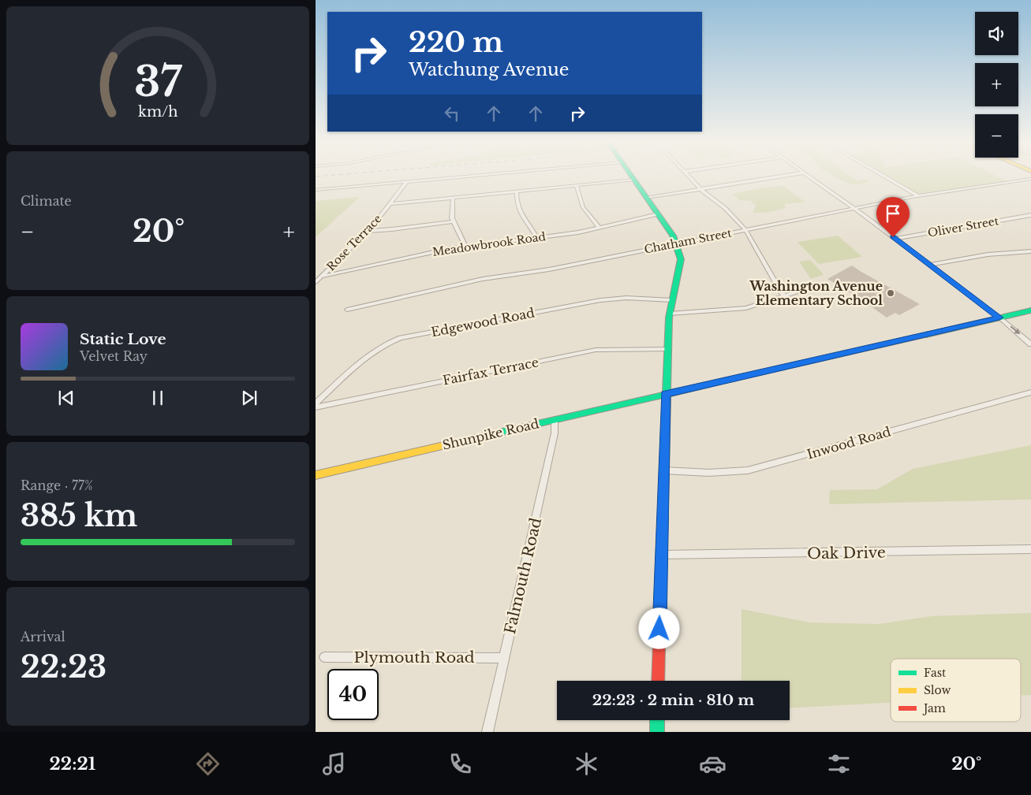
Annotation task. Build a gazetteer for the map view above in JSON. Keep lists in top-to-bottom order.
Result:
{
  "streets": {
    "street": [
      "Oliver Street",
      "Chatham Street",
      "Rose Terrace",
      "Meadowbrook Road",
      "Edgewood Road",
      "Fairfax Terrace",
      "Shunpike Road",
      "Inwood Road",
      "Oak Drive",
      "Falmouth Road",
      "Plymouth Road"
    ]
  },
  "crossings": [
    ["Rose Terrace", "Meadowbrook Road"],
    ["Shunpike Road", "Falmouth Road"],
    ["Falmouth Road", "Plymouth Road"]
  ],
  "places": ["Washington Avenue Elementary School"],
  "legend": ["Fast", "Slow", "Jam"],
  "page": {
    "map_buttons": ["+", "−"],
    "turn": ["220 m", "Watchung Avenue"],
    "tile": [
      "Climate",
      ["Range · 77%", "385 km"],
      ["Arrival", "22:23"]
    ],
    "heat": ["−", "20°", "+"],
    "song": ["Static Love", "Velvet Ray"],
    "limit": "40",
    "trip": "22:23 · 2 min · 810 m",
    "tabs": ["22:21", "20°"],
    "gauge": ["37", "km/h"]
  }
}
